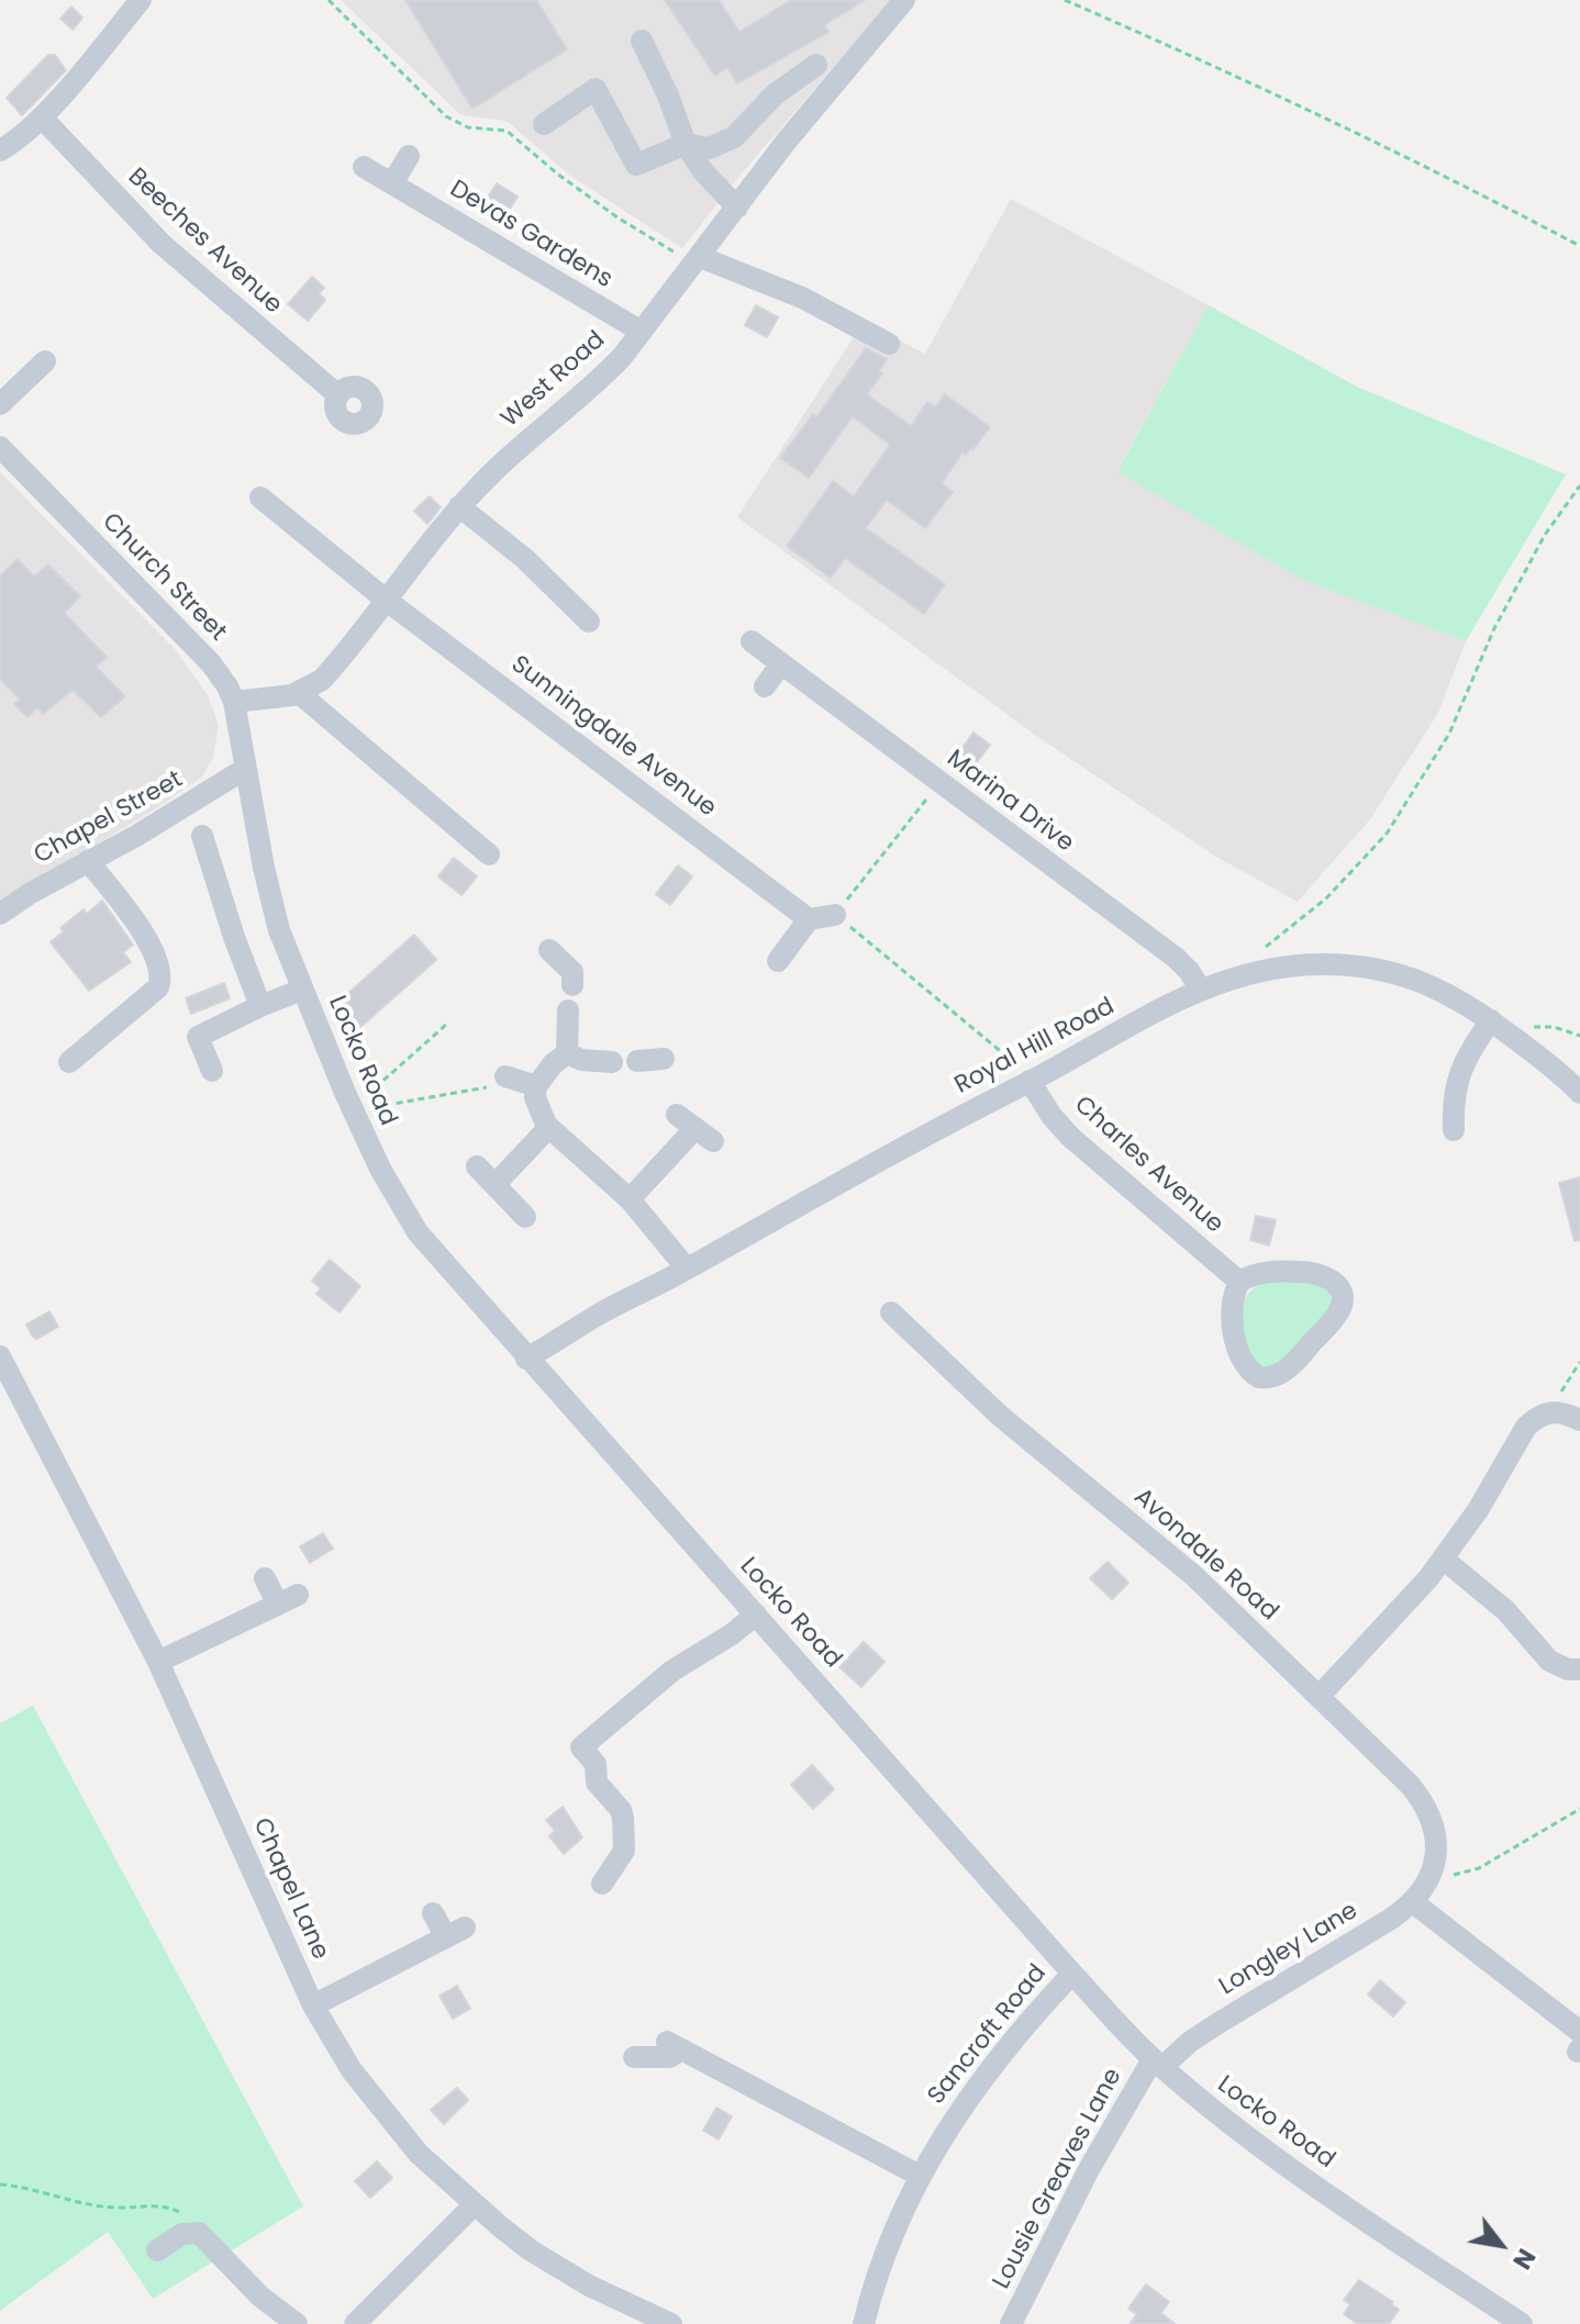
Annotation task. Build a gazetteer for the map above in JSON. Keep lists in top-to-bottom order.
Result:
{
  "streets": {
    "street": [
      "Devas Gardens",
      "Beeches Avenue",
      "West Road",
      "Church Street",
      "Sunningdale Avenue",
      "Marina Drive",
      "Chapel Street",
      "Royal Hill Road",
      "Locko Road",
      "Charles Avenue",
      "Avondale Road",
      "Chapel Lane",
      "Longley Lane",
      "Sancroft Road",
      "Lousie Greaves Lane"
    ]
  },
  "crossings": [
    ["Devas Gardens", "West Road"],
    ["West Road", "Church Street"],
    ["West Road", "Sunningdale Avenue"],
    ["Church Street", "Chapel Street"],
    ["Church Street", "Locko Road"],
    ["Marina Drive", "Royal Hill Road"],
    ["Chapel Street", "Locko Road"],
    ["Royal Hill Road", "Locko Road"],
    ["Royal Hill Road", "Charles Avenue"],
    ["Locko Road", "Longley Lane"],
    ["Locko Road", "Sancroft Road"],
    ["Locko Road", "Lousie Greaves Lane"],
    ["Avondale Road", "Longley Lane"],
    ["Longley Lane", "Lousie Greaves Lane"]
  ],
  "north": "bottom right"
}
